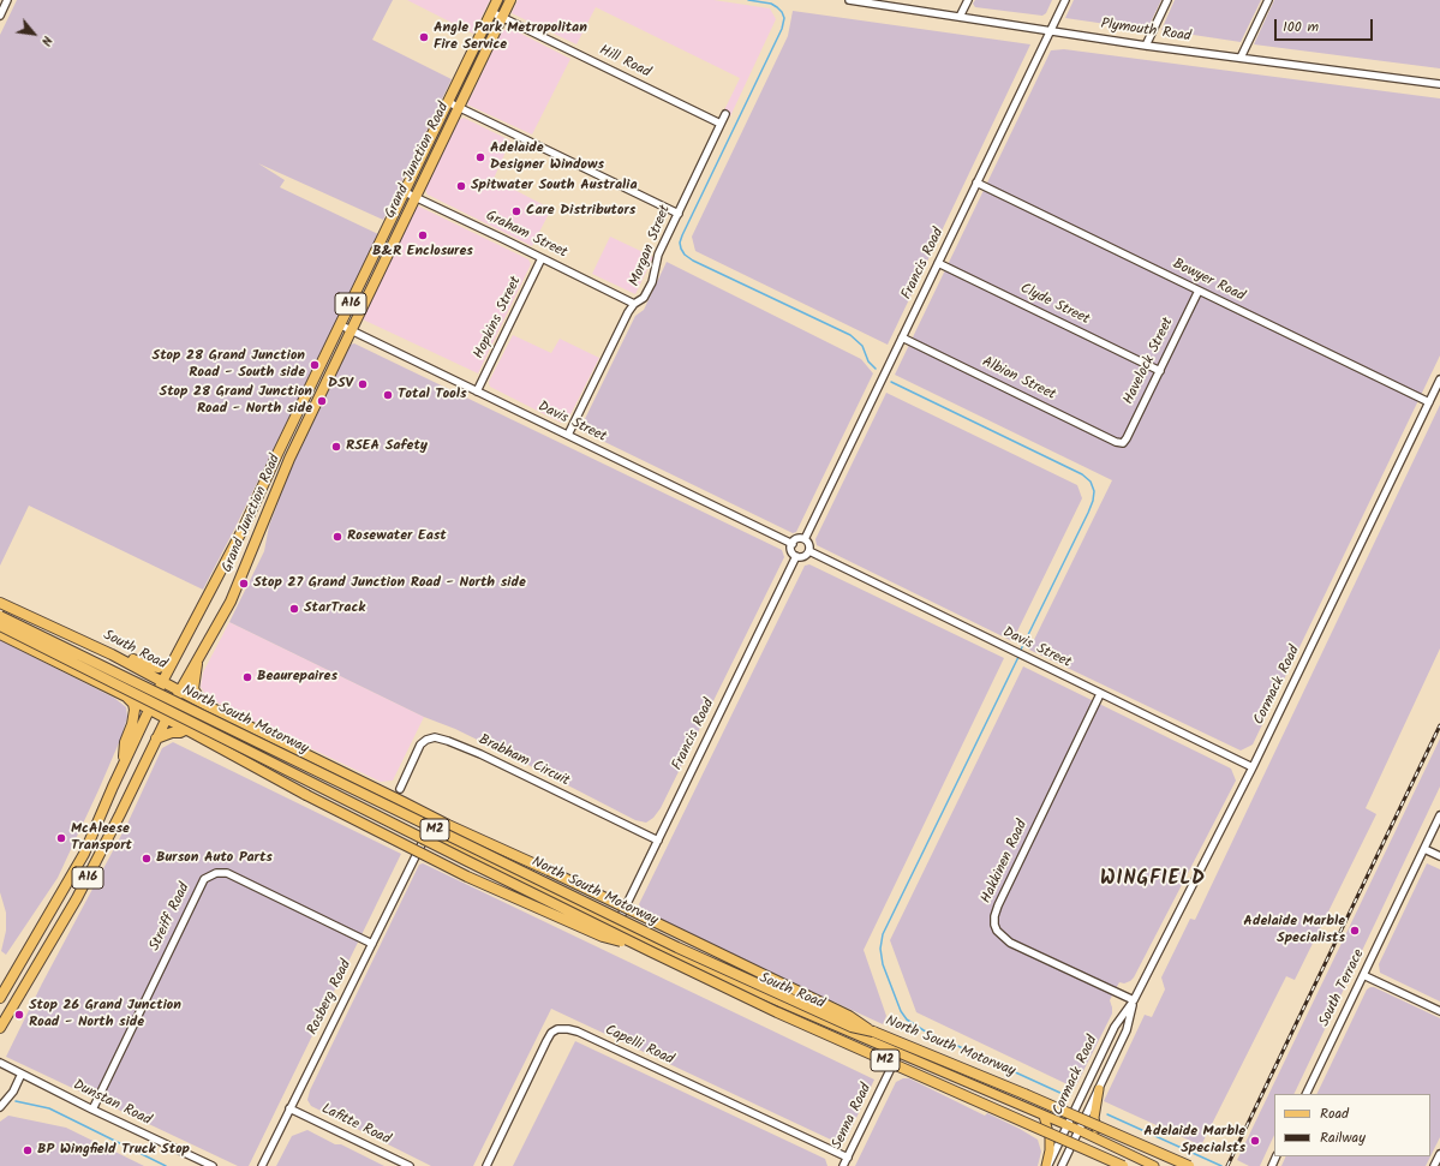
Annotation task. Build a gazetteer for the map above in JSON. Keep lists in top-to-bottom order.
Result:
{
  "streets": {
    "highway": [
      "Grand Junction Road",
      "A16",
      "South Road",
      "North South Motorway",
      "M2"
    ],
    "street": [
      "Plymouth Road",
      "Hill Road",
      "Graham Street",
      "Morgan Street",
      "Francis Road",
      "Bowyer Road",
      "Clyde Street",
      "Hopkins Street",
      "Havelock Street",
      "Albion Street",
      "Davis Street",
      "Cormack Road",
      "Brabham Circuit",
      "Hakkinen Road",
      "Streiff Road",
      "South Terrace",
      "Rosberg Road",
      "Capelli Road",
      "Dunstan Road",
      "Senna Road",
      "Lafitte Road"
    ]
  },
  "crossings": [
    ["Plymouth Road", "Francis Road"],
    ["Hill Road", "Grand Junction Road"],
    ["Hill Road", "Morgan Street"],
    ["Grand Junction Road", "Graham Street"],
    ["Grand Junction Road", "Davis Street"],
    ["Grand Junction Road", "South Road"],
    ["Graham Street", "Morgan Street"],
    ["Graham Street", "Hopkins Street"],
    ["Morgan Street", "Davis Street"],
    ["Francis Road", "Bowyer Road"],
    ["Francis Road", "Clyde Street"],
    ["Francis Road", "Albion Street"],
    ["Francis Road", "Davis Street"],
    ["Francis Road", "South Road"],
    ["Francis Road", "Brabham Circuit"],
    ["Bowyer Road", "Havelock Street"],
    ["Bowyer Road", "Cormack Road"],
    ["Clyde Street", "Havelock Street"],
    ["Hopkins Street", "Davis Street"],
    ["Havelock Street", "Albion Street"],
    ["Davis Street", "Cormack Road"],
    ["Davis Street", "Hakkinen Road"],
    ["South Road", "Cormack Road"],
    ["South Road", "North South Motorway"],
    ["South Road", "Rosberg Road"],
    ["South Road", "Senna Road"],
    ["Cormack Road", "Hakkinen Road"],
    ["Streiff Road", "Rosberg Road"],
    ["Streiff Road", "Dunstan Road"],
    ["Rosberg Road", "Lafitte Road"],
    ["Capelli Road", "Senna Road"]
  ],
  "districts": ["WINGFIELD"],
  "places": [
    "Angle Park Metropolitan Fire Service",
    "Adelaide Designer Windows",
    "Spitwater South Australia",
    "Care Distributors",
    "B&R Enclosures",
    "Stop 28 Grand Junction Road - South side",
    "DSV",
    "Total Tools",
    "Stop 28 Grand Junction Road - North side",
    "RSEA Safety",
    "Rosewater East",
    "Stop 27 Grand Junction Road - North side",
    "StarTrack",
    "Beaurepaires",
    "McAleese Transport",
    "Burson Auto Parts",
    "Adelaide Marble Specialists",
    "Stop 26 Grand Junction Road - North side",
    "Adelaide Marble Specialsts",
    "BP Wingfield Truck Stop"
  ],
  "legend": ["Road", "Railway"],
  "scale_bar": "100 m",
  "north": "bottom right"
}
